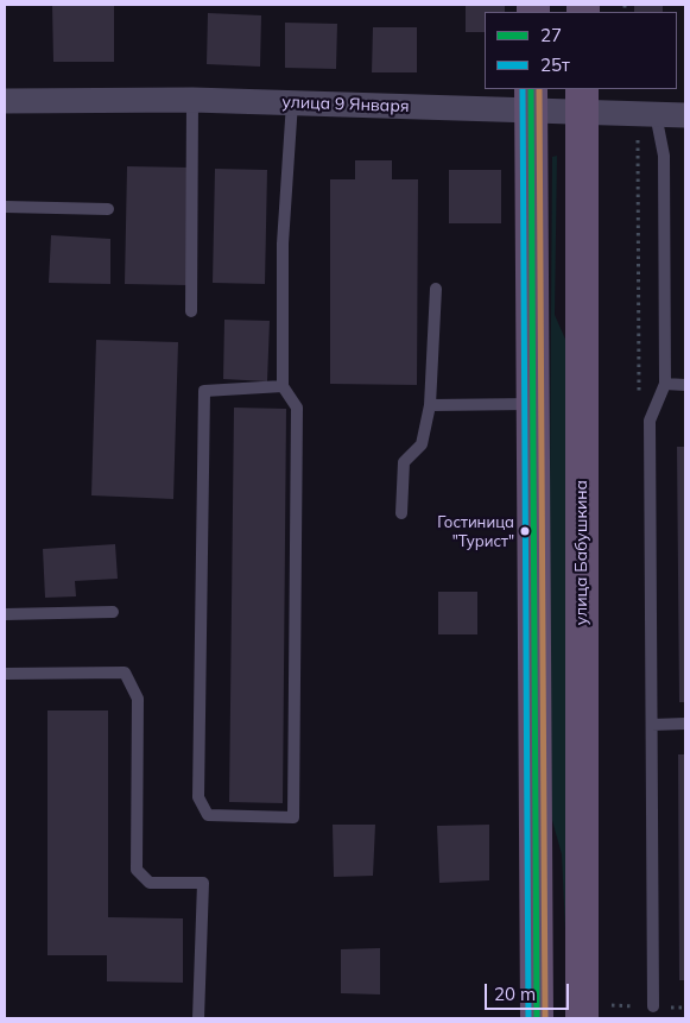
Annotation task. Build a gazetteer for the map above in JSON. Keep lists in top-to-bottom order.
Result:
{
  "streets": {
    "main road": ["улица Бабушкина"],
    "street": ["улица 9 Января"]
  },
  "crossings": [
    ["улица 9 Января", "улица Бабушкина"]
  ],
  "places": ["Гостиница \"Турист\""],
  "lines": ["transit line 27", "transit line 25т"],
  "legend": ["27", "25т"],
  "scale_bar": "20 m"
}
